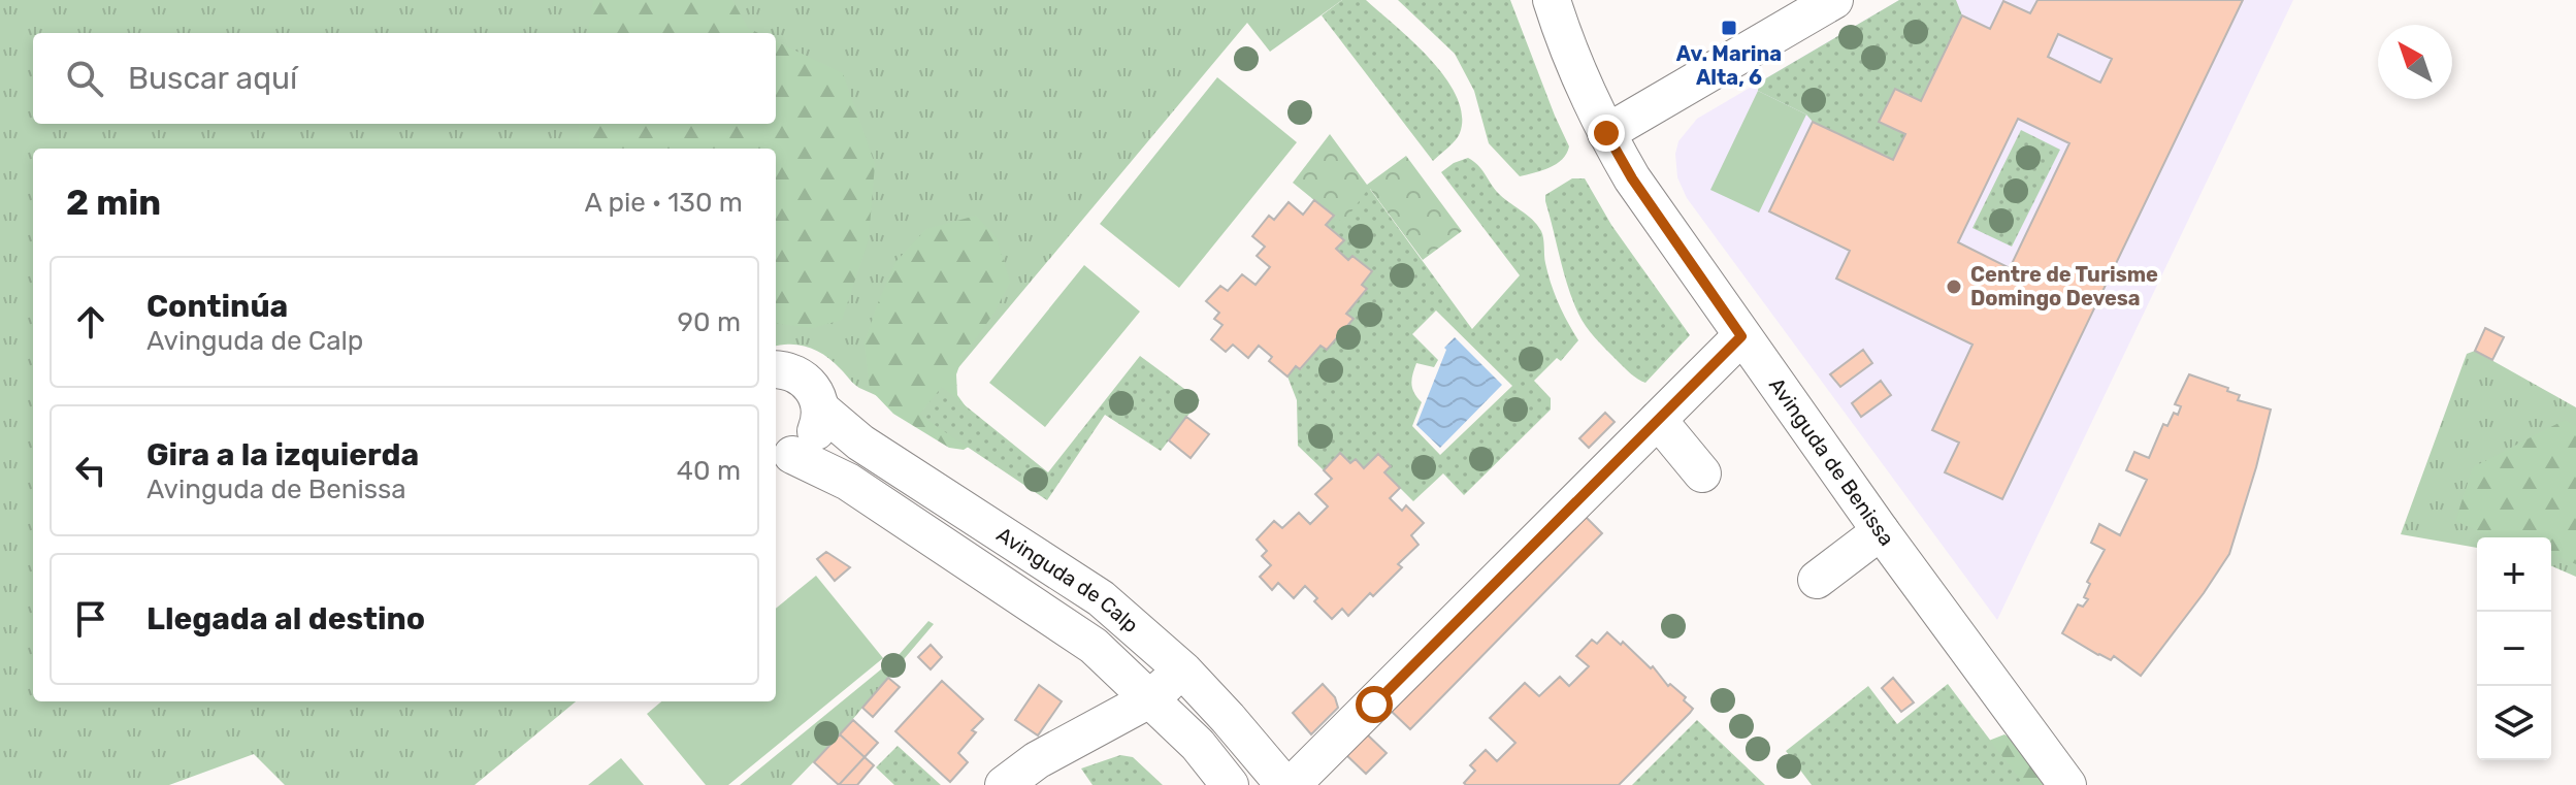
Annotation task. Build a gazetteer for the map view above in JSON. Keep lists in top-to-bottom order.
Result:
{
  "streets": {
    "street": ["Avinguda de Benissa", "Avinguda de Calp"]
  },
  "places": {
    "transit": ["Av. Marina Alta, 6"],
    "other": ["Centre de Turisme Domingo Devesa"]
  },
  "north": "top left",
  "page": {
    "search": "Buscar aquí",
    "heading": ["2 min", "A pie · 130 m"],
    "list": [
      ["Continúa", "Avinguda de Calp", "90 m"],
      ["Gira a la izquierda", "Avinguda de Benissa", "40 m"],
      "Llegada al destino"
    ],
    "map_buttons": ["+", "−"]
  }
}
